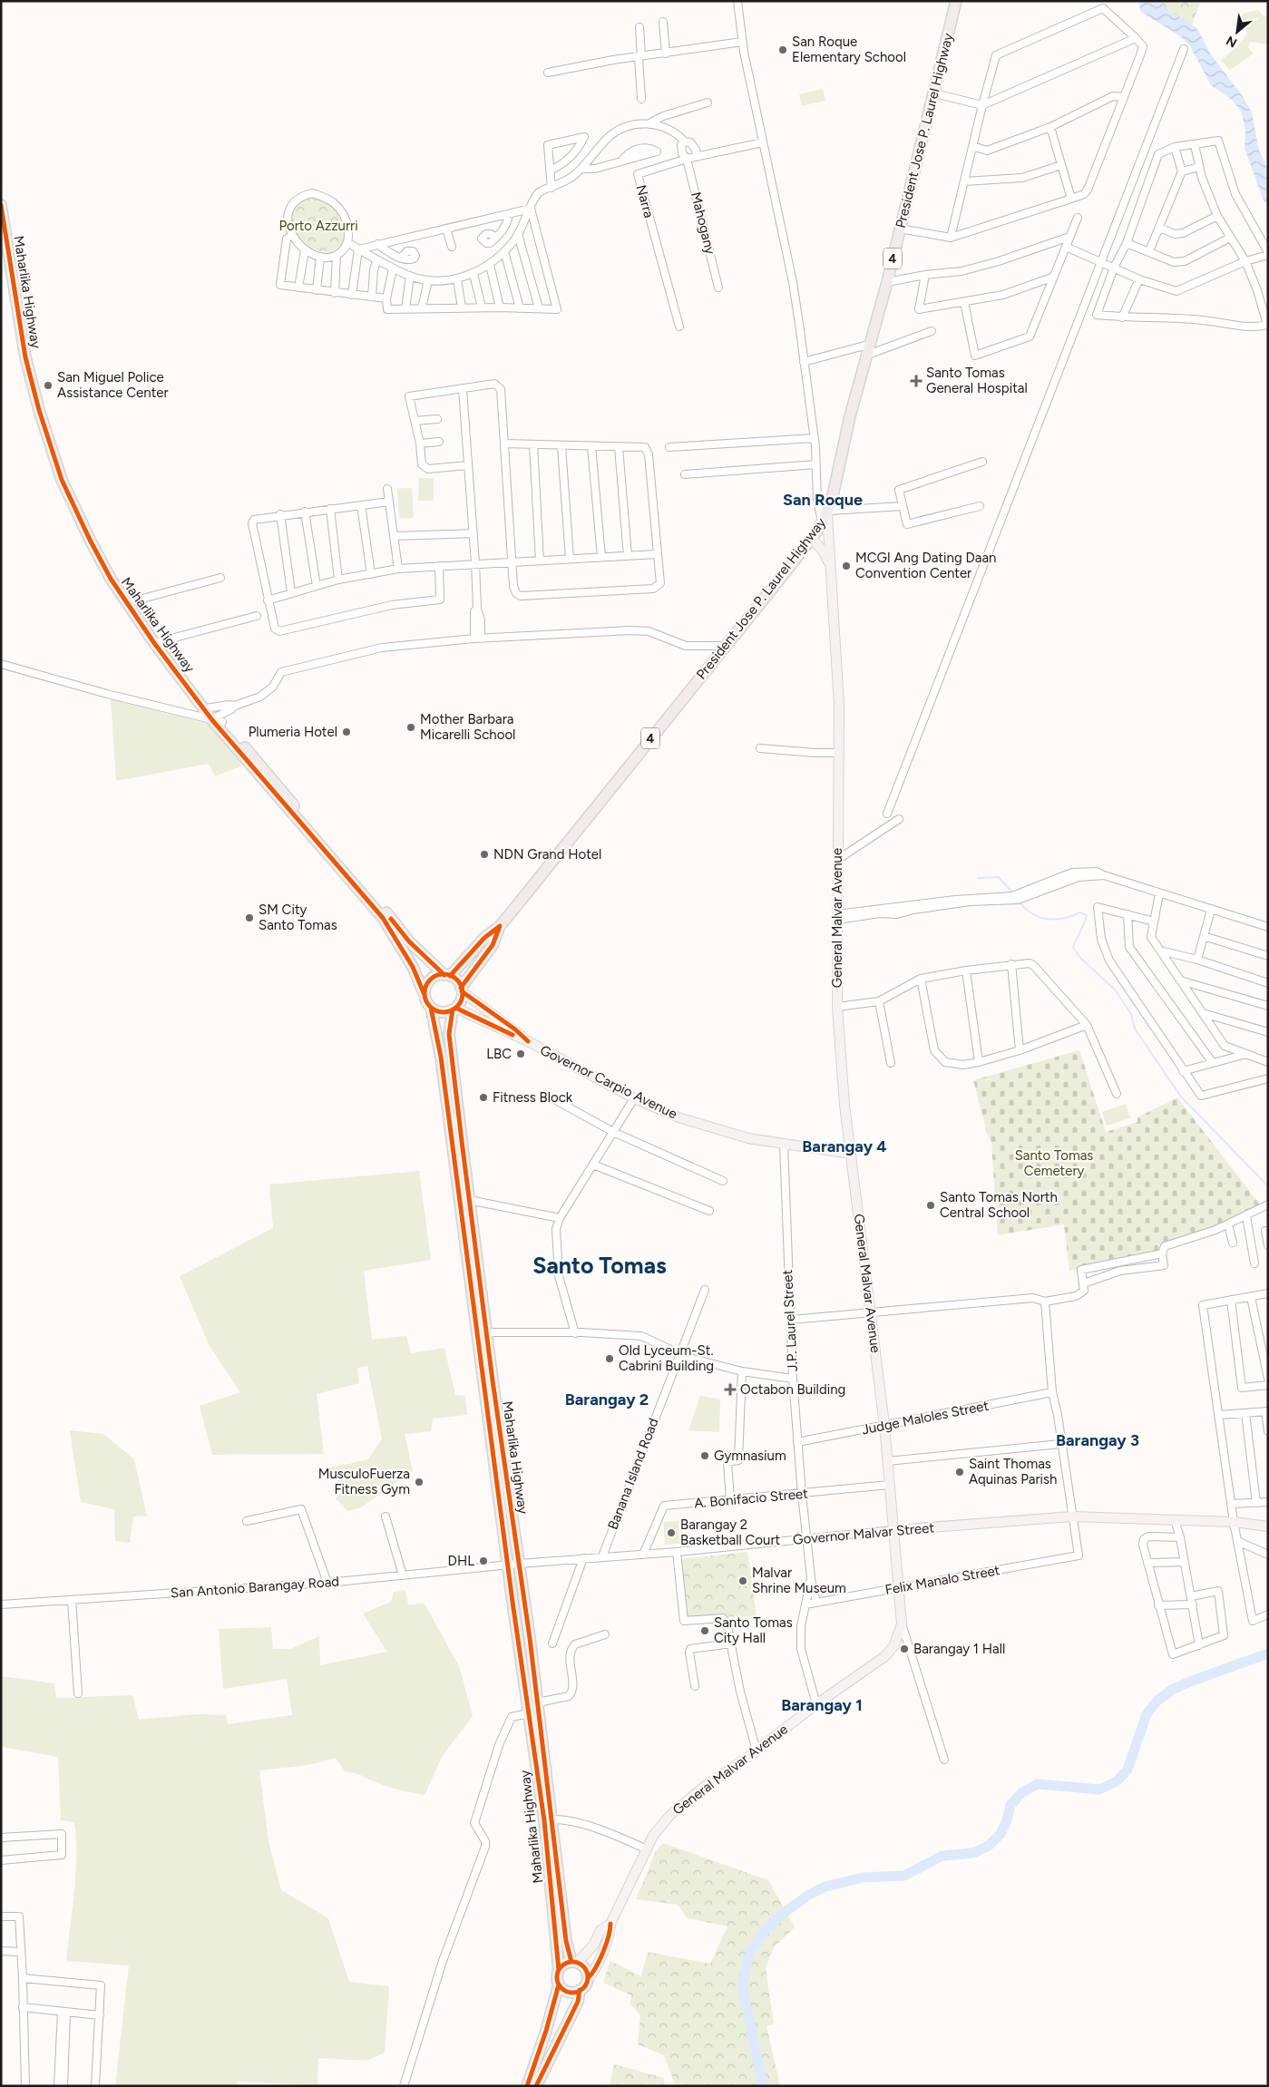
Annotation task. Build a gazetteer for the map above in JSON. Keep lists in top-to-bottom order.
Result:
{
  "streets": {
    "highway": ["President Jose P. Laurel Highway", "4", "Maharlika Highway"],
    "main road": ["General Malvar Avenue", "Governor Carpio Avenue", "Governor Malvar Street"],
    "street": [
      "Narra",
      "Mahogany",
      "J.P. Laurel Street",
      "Judge Maloles Street",
      "Banana Island Road",
      "A. Bonifacio Street",
      "Felix Manalo Street",
      "San Antonio Barangay Road"
    ]
  },
  "crossings": [
    ["President Jose P. Laurel Highway", "Maharlika Highway"],
    ["President Jose P. Laurel Highway", "General Malvar Avenue"],
    ["President Jose P. Laurel Highway", "Governor Carpio Avenue"],
    ["Narra", "Mahogany"],
    ["Maharlika Highway", "General Malvar Avenue"],
    ["Maharlika Highway", "Governor Carpio Avenue"],
    ["Maharlika Highway", "Governor Malvar Street"],
    ["Maharlika Highway", "San Antonio Barangay Road"],
    ["General Malvar Avenue", "Governor Carpio Avenue"],
    ["General Malvar Avenue", "J.P. Laurel Street"],
    ["General Malvar Avenue", "Judge Maloles Street"],
    ["General Malvar Avenue", "A. Bonifacio Street"],
    ["General Malvar Avenue", "Governor Malvar Street"],
    ["General Malvar Avenue", "Felix Manalo Street"],
    ["Governor Carpio Avenue", "J.P. Laurel Street"],
    ["J.P. Laurel Street", "Judge Maloles Street"],
    ["J.P. Laurel Street", "A. Bonifacio Street"],
    ["J.P. Laurel Street", "Governor Malvar Street"],
    ["J.P. Laurel Street", "Felix Manalo Street"],
    ["Banana Island Road", "Governor Malvar Street"],
    ["A. Bonifacio Street", "Governor Malvar Street"],
    ["Governor Malvar Street", "Felix Manalo Street"],
    ["Governor Malvar Street", "San Antonio Barangay Road"]
  ],
  "districts": [
    "San Roque",
    "Barangay 4",
    "Santo Tomas",
    "Barangay 2",
    "Barangay 3",
    "Barangay 1"
  ],
  "parks": ["Porto Azzurri", "Santo Tomas Cemetery"],
  "places": {
    "other": [
      "San Roque Elementary School",
      "San Miguel Police Assistance Center",
      "MCGI Ang Dating Daan Convention Center",
      "Mother Barbara Micarelli School",
      "Plumeria Hotel",
      "NDN Grand Hotel",
      "SM City Santo Tomas",
      "LBC",
      "Fitness Block",
      "Santo Tomas North Central School",
      "Old Lyceum-St. Cabrini Building",
      "Gymnasium",
      "Saint Thomas Aquinas Parish",
      "MusculoFuerza Fitness Gym",
      "Barangay 2 Basketball Court",
      "DHL",
      "Malvar Shrine Museum",
      "Santo Tomas City Hall",
      "Barangay 1 Hall"
    ],
    "health": ["Santo Tomas General Hospital", "Octabon Building"]
  },
  "north": "bottom left"
}
